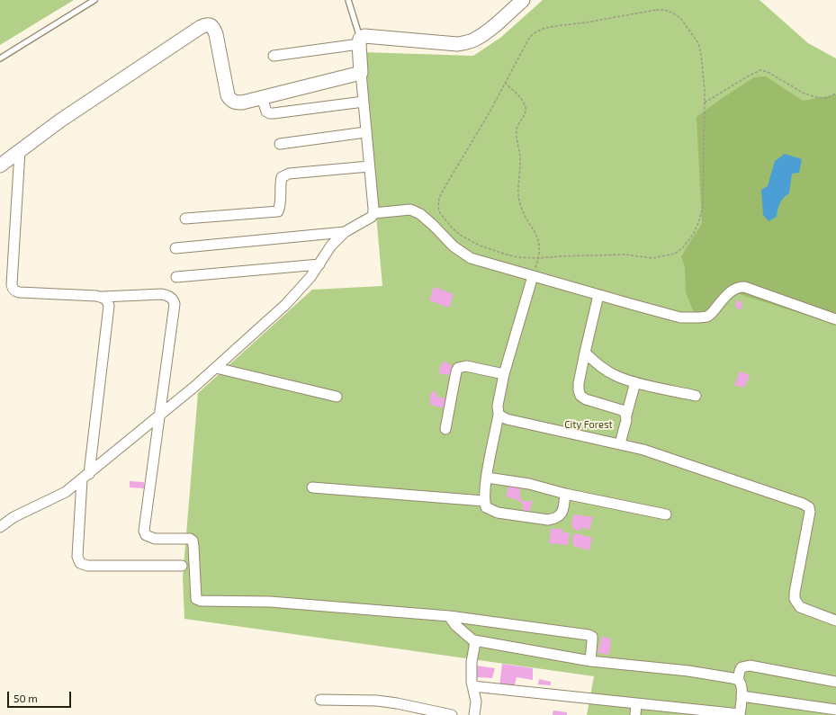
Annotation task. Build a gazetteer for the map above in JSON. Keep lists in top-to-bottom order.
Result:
{
  "parks": ["City Forest"],
  "scale_bar": "50 m"
}
